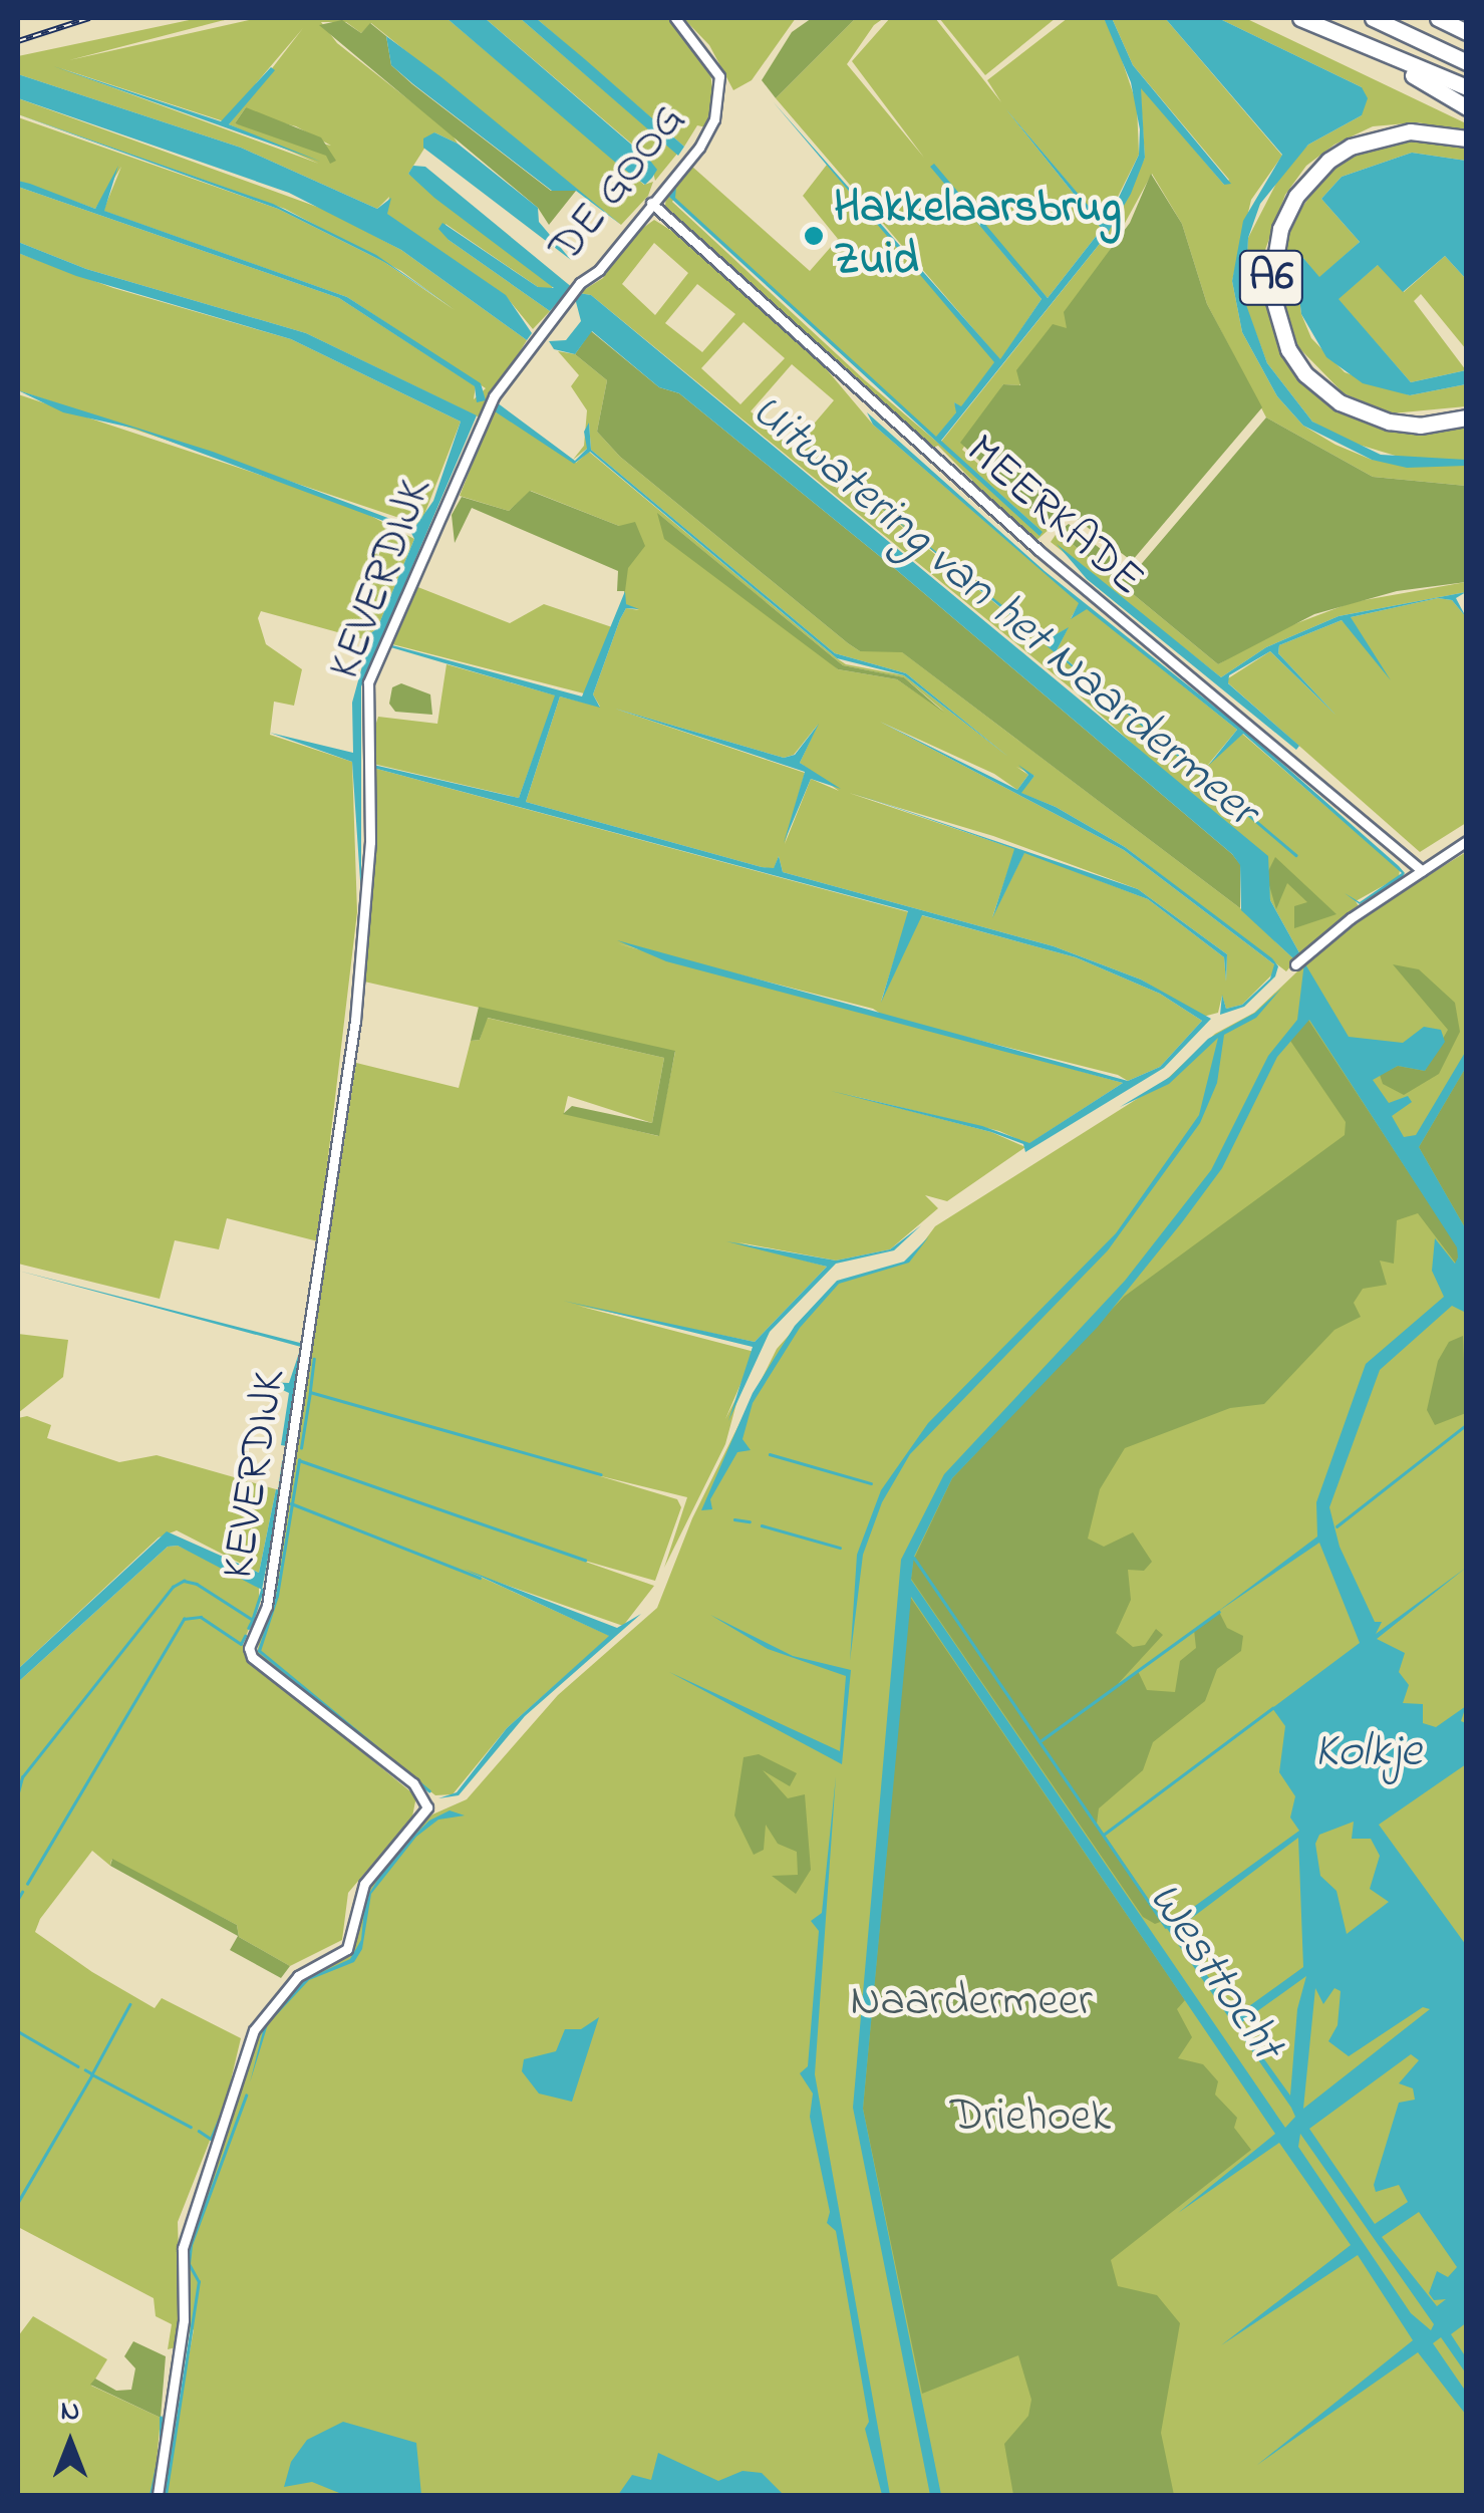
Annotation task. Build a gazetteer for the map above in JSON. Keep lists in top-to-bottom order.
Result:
{
  "streets": {
    "highway": ["A6"],
    "street": ["DE GOOG", "MEERKADE", "KEVERDIJK"]
  },
  "crossings": [
    ["DE GOOG", "MEERKADE"],
    ["DE GOOG", "KEVERDIJK"]
  ],
  "water": ["Uitwatering van het Naardermeer", "Kolkje", "Westtocht"],
  "parks": ["Naardermeer", "Driehoek"],
  "places": ["Hakkelaarsbrug Zuid"],
  "north": "top"
}
